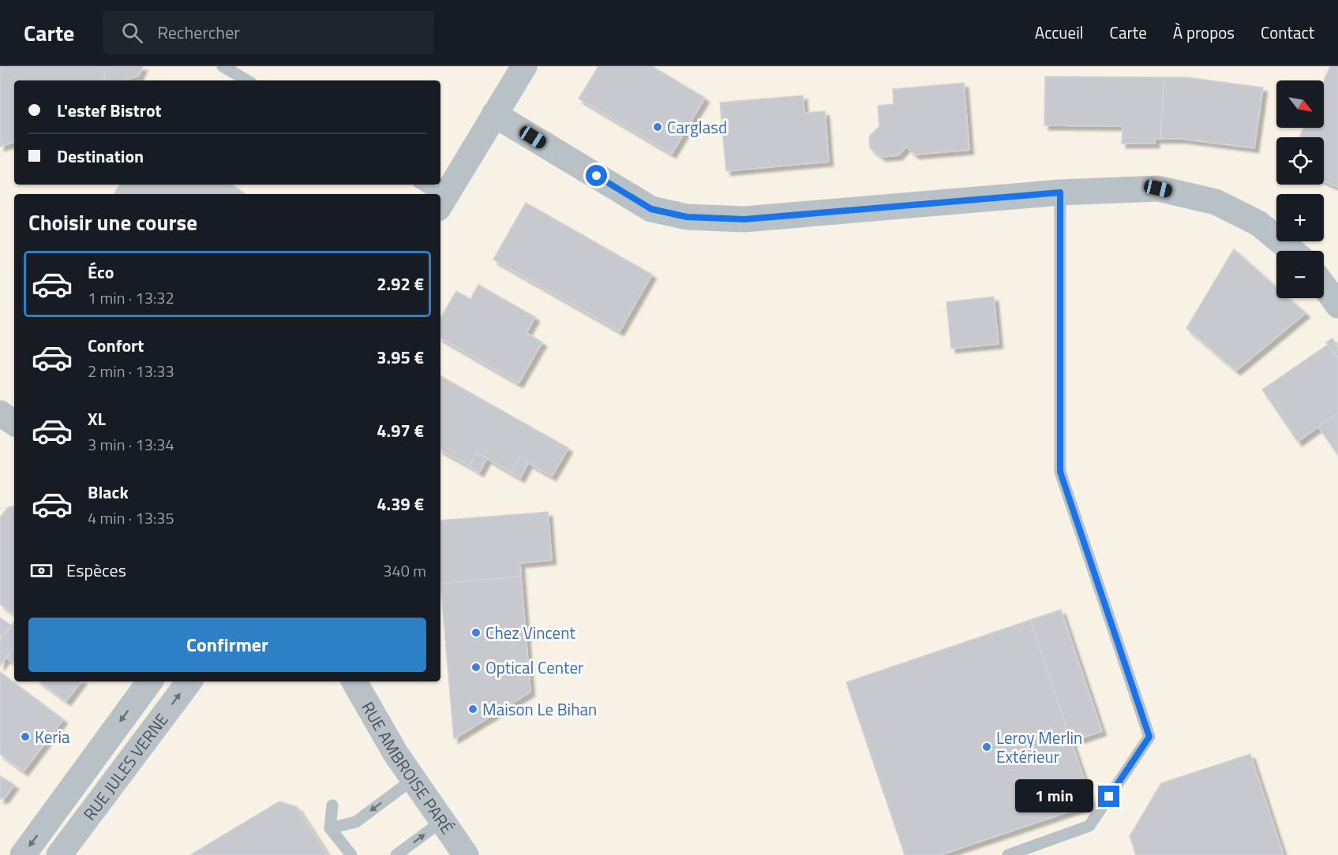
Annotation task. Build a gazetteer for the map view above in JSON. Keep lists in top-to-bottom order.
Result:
{
  "streets": {
    "street": ["RUE JULES VERNE", "RUE AMBROISE PARÉ"]
  },
  "places": [
    "Carglasd",
    "Chez Vincent",
    "Optical Center",
    "Maison Le Bihan",
    "Keria",
    "Leroy Merlin Extérieur"
  ],
  "north": "bottom right",
  "page": {
    "header": "Carte",
    "search": "Rechercher",
    "nav": [
      "Accueil",
      "Carte",
      "À propos",
      "Contact"
    ],
    "map_buttons": ["+", "−"],
    "banner": ["L'estef Bistrot", "Destination"],
    "heading": "Choisir une course",
    "list": [
      {
        "name": "Éco",
        "note": "1 min · 13:32",
        "value": "2.92 €"
      },
      {
        "name": "Confort",
        "note": "2 min · 13:33",
        "value": "3.95 €"
      },
      {
        "name": "XL",
        "note": "3 min · 13:34",
        "value": "4.97 €"
      },
      {
        "name": "Black",
        "note": "4 min · 13:35",
        "value": "4.39 €"
      }
    ],
    "pay": ["Espèces", "340 m"],
    "buttons": "Confirmer",
    "bubble": "1 min"
  }
}
